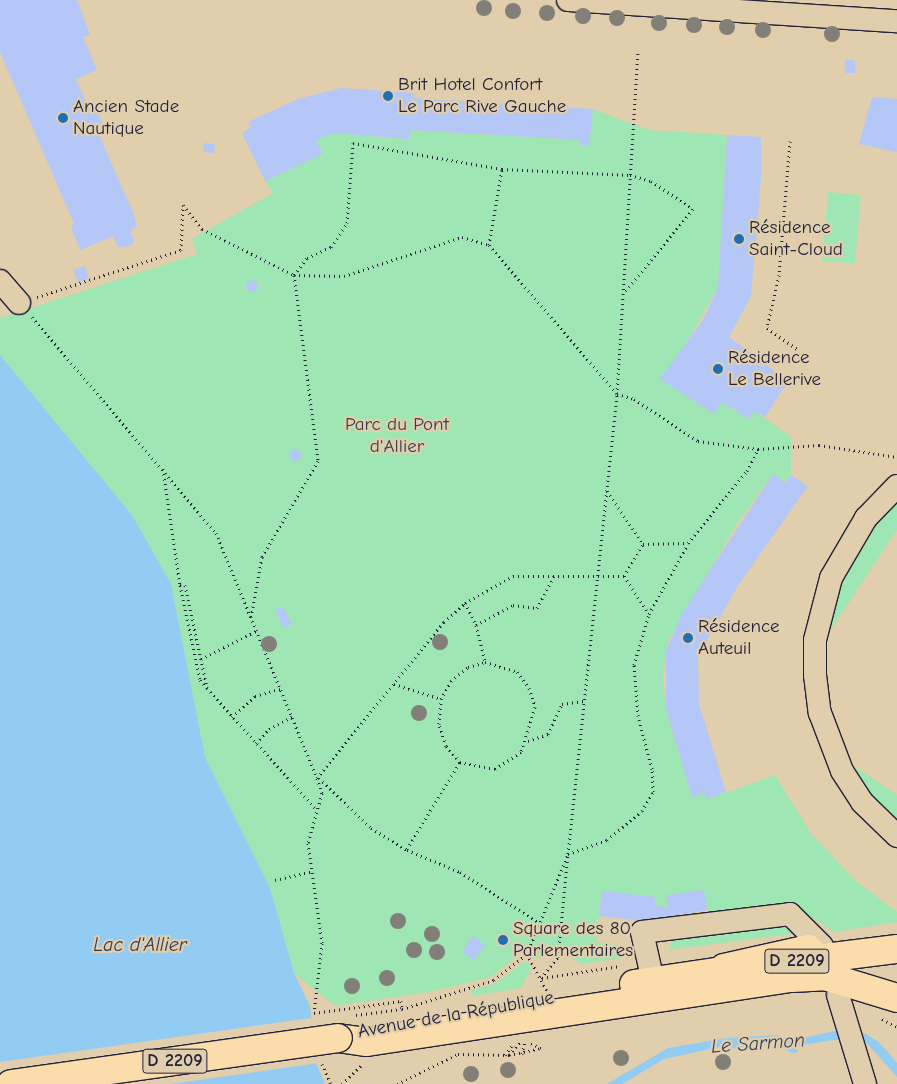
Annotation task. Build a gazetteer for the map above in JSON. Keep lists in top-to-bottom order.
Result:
{
  "streets": {
    "main road": ["D 2209", "Avenue de la République"]
  },
  "crossings": [
    ["D 2209", "Avenue de la République"]
  ],
  "water": ["Lac d'Allier", "Le Sarmon"],
  "parks": ["Parc du Pont d'Allier"],
  "places": [
    "Brit Hotel Confort Le Parc Rive Gauche",
    "Ancien Stade Nautique",
    "Résidence Saint-Cloud",
    "Résidence Le Bellerive",
    "Résidence Auteuil",
    "Square des 80 Parlementaires"
  ]
}
